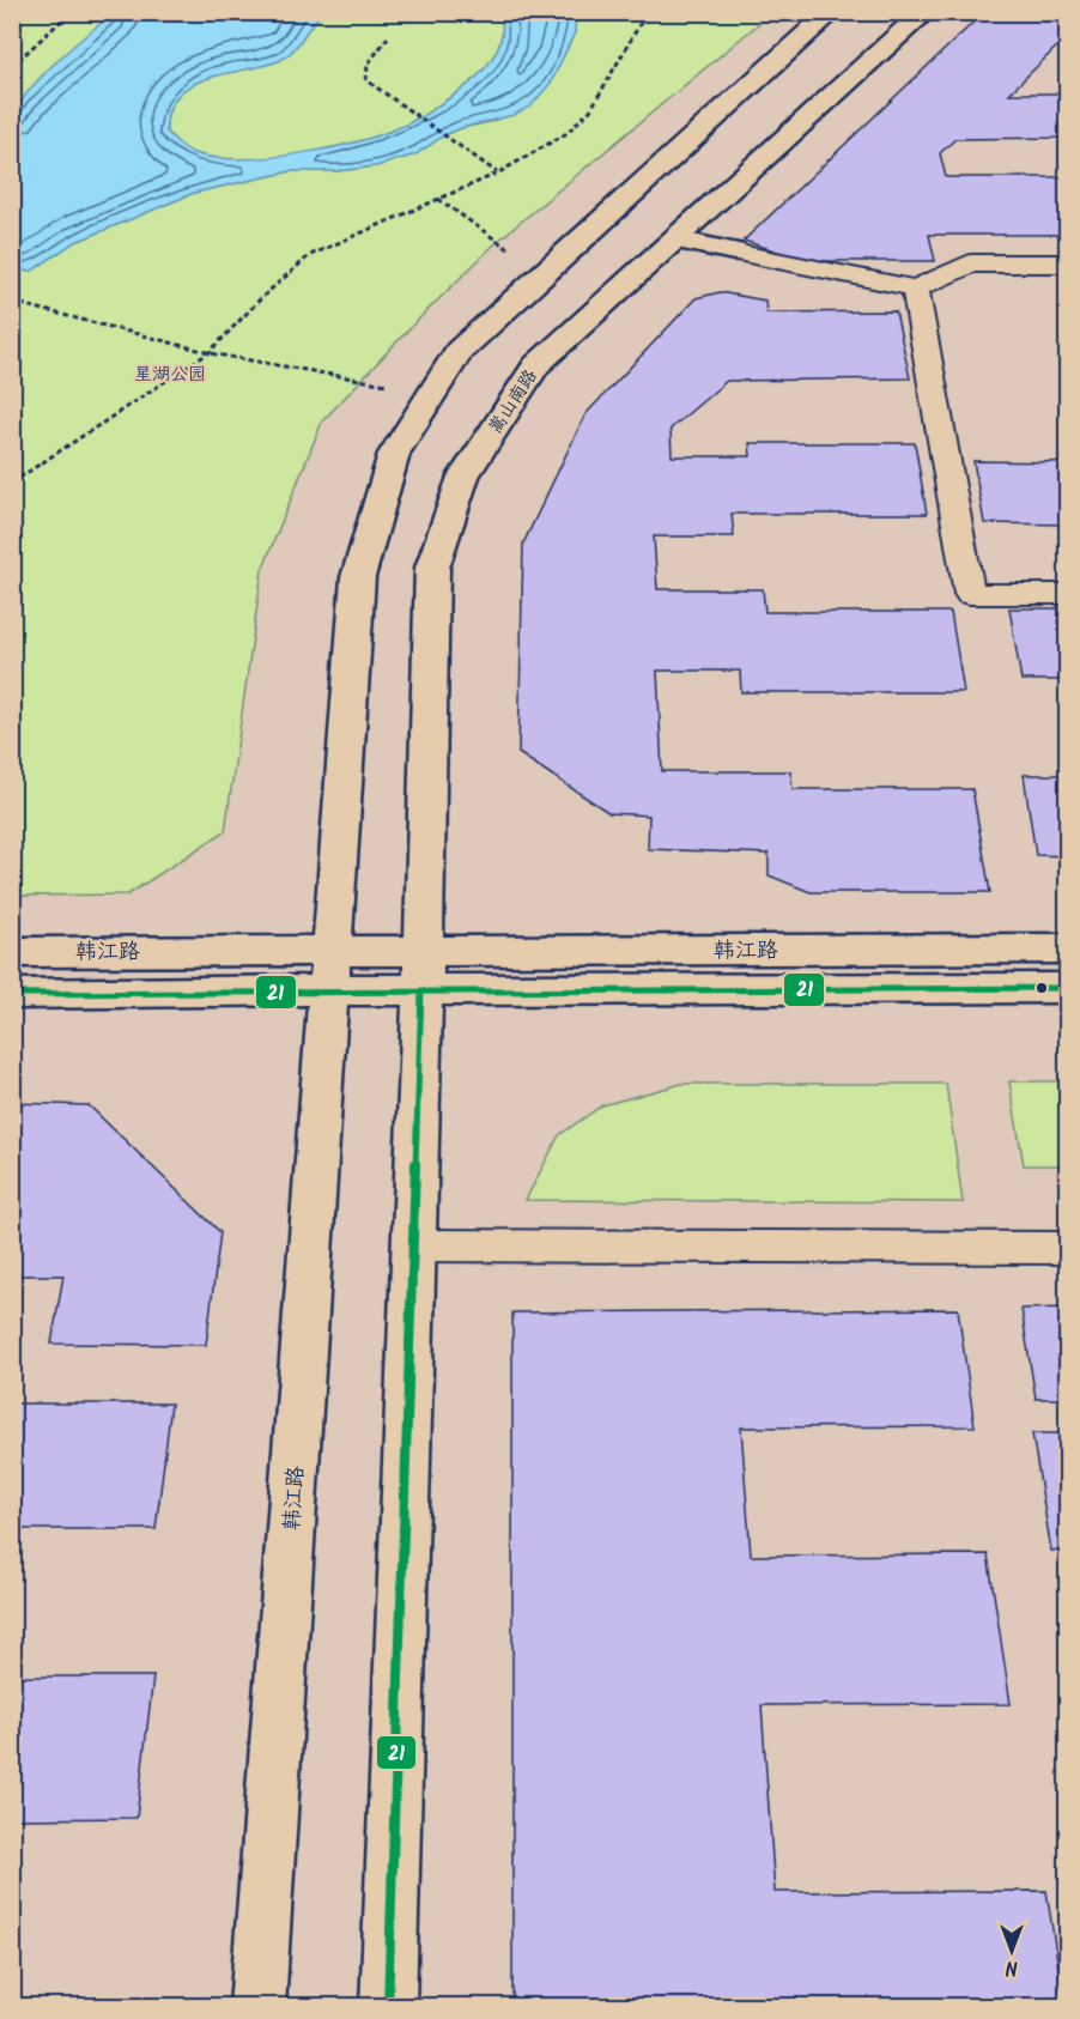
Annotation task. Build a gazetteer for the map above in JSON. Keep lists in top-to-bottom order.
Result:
{
  "streets": {
    "street": ["嵩山南路", "韩江路"]
  },
  "crossings": [
    ["嵩山南路", "韩江路"]
  ],
  "parks": ["星湖公园"],
  "lines": ["transit line 21"],
  "north": "bottom"
}
